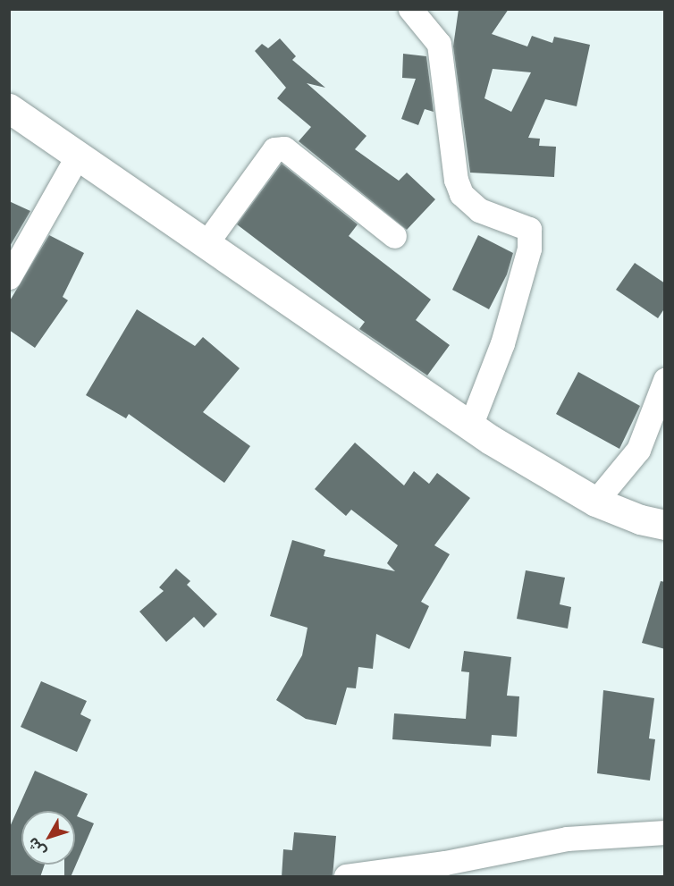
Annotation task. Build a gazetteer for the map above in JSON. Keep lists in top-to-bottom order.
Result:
{
  "north": "bottom left"
}
